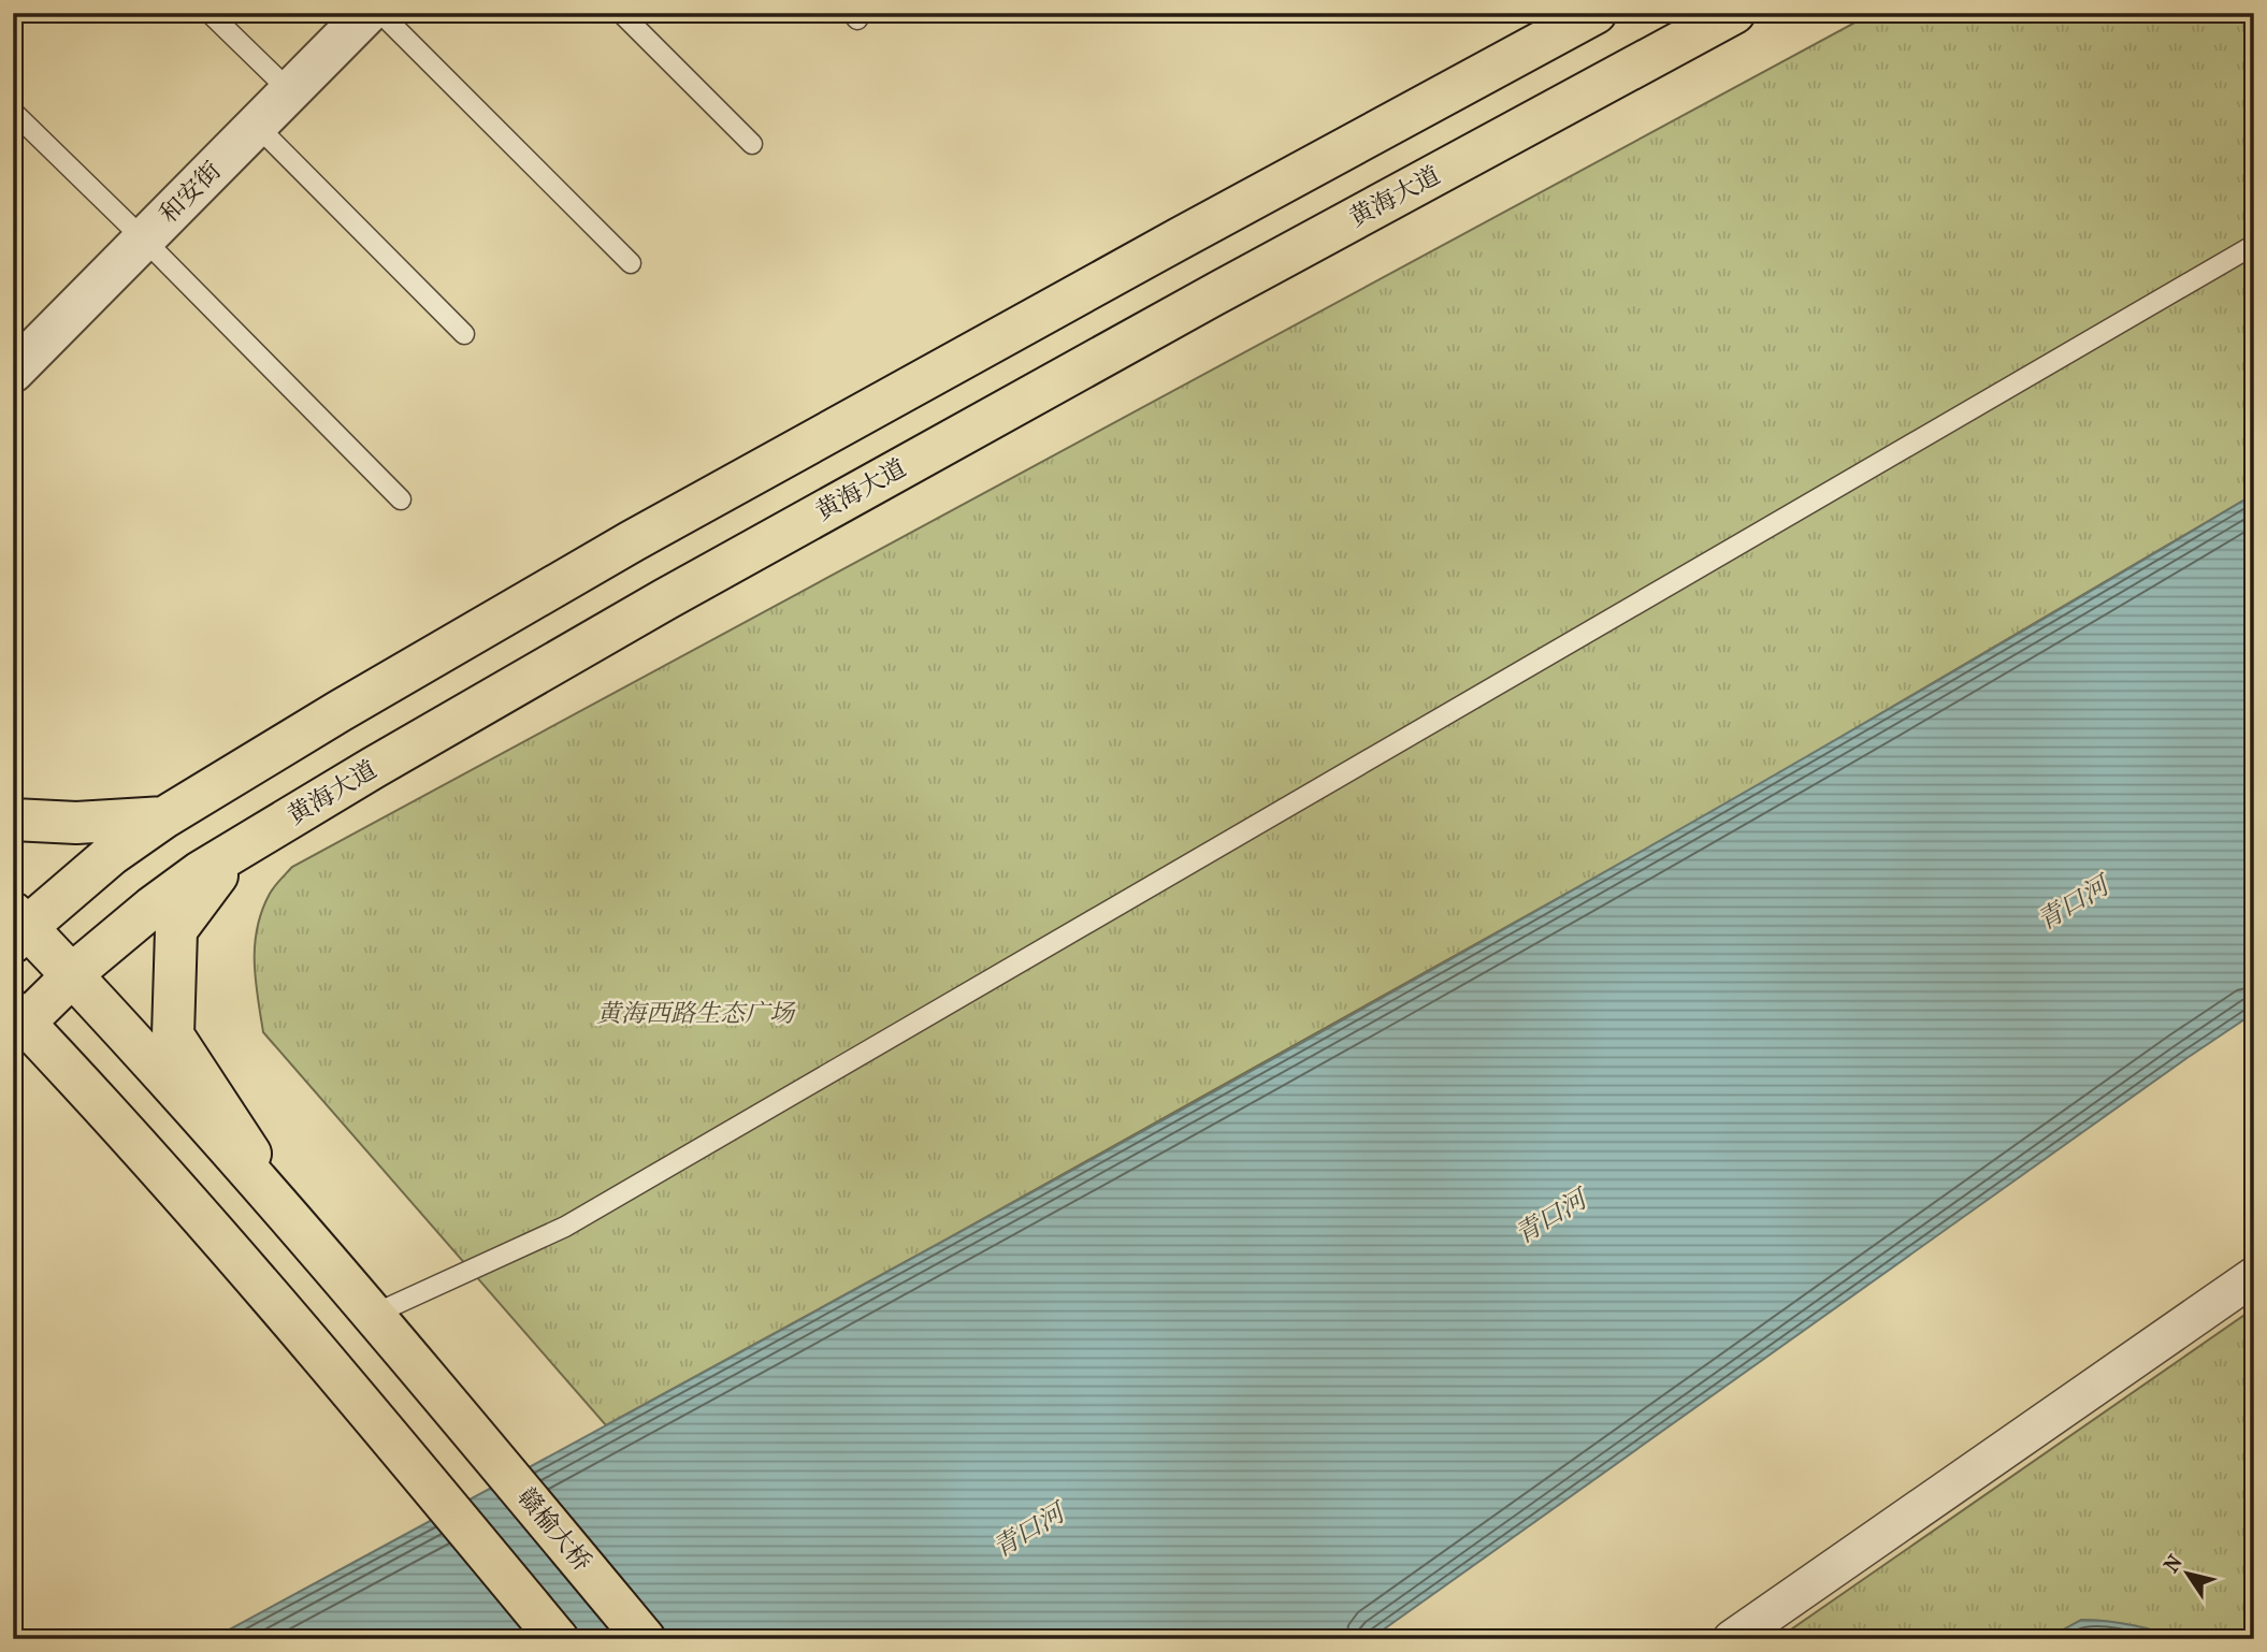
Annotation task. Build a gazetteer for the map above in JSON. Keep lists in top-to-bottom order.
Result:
{
  "streets": {
    "main road": ["黄海大道", "赣榆大桥"],
    "street": ["和安街"]
  },
  "water": ["青口河"],
  "parks": ["黄海西路生态广场"],
  "north": "top left"
}
